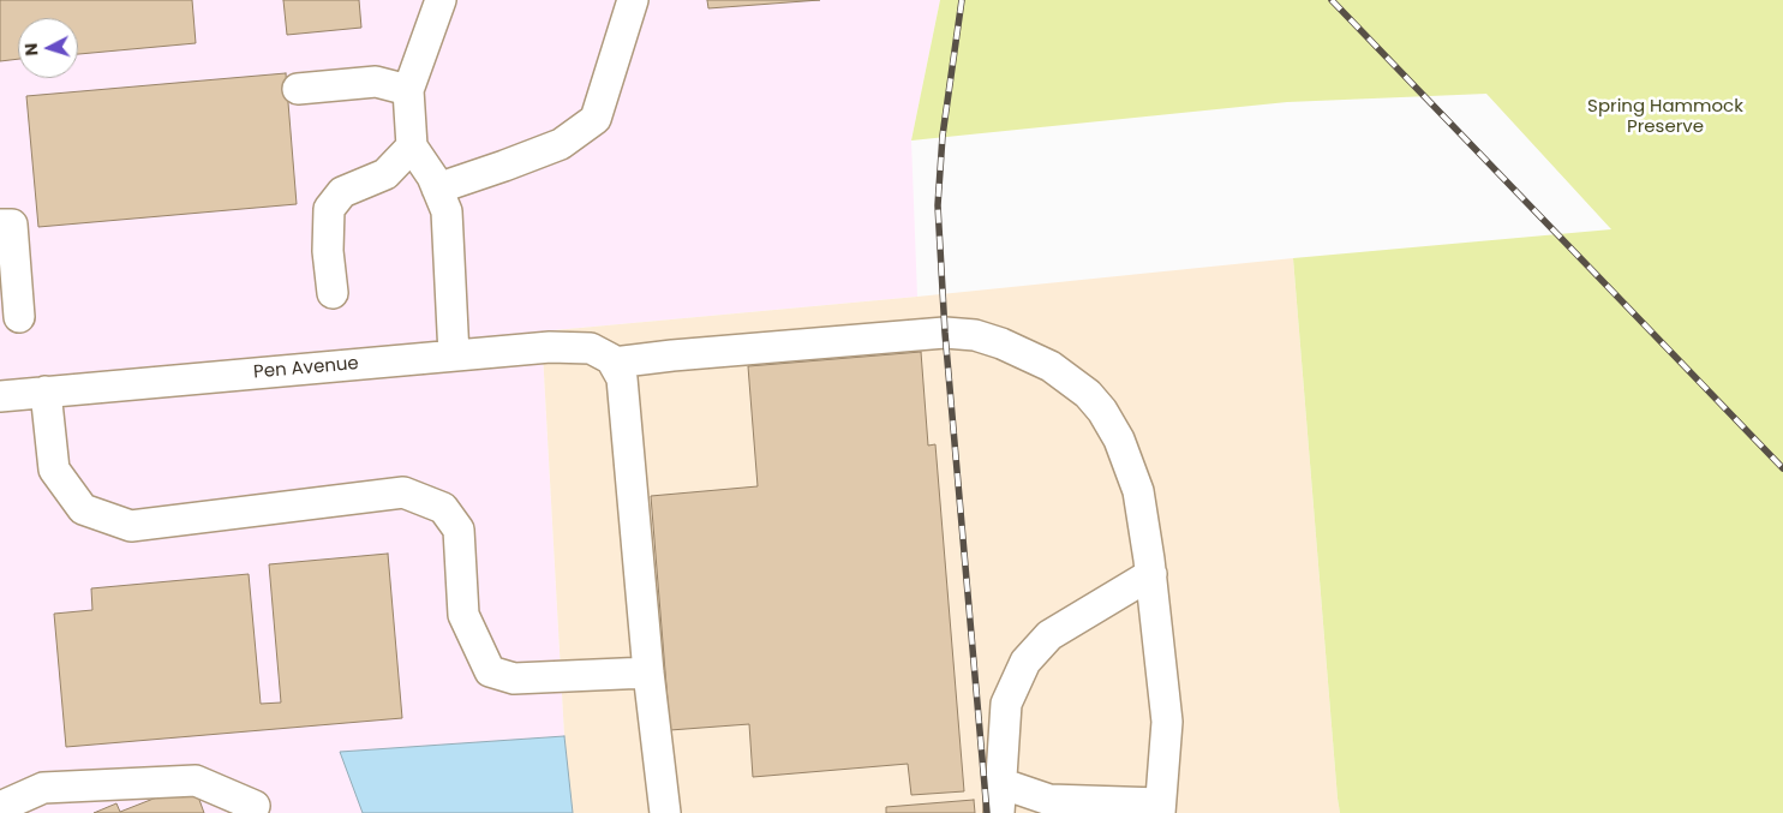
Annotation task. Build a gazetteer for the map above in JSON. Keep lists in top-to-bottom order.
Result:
{
  "streets": {
    "street": ["Pen Avenue"]
  },
  "parks": ["Spring Hammock Preserve"],
  "north": "left"
}
